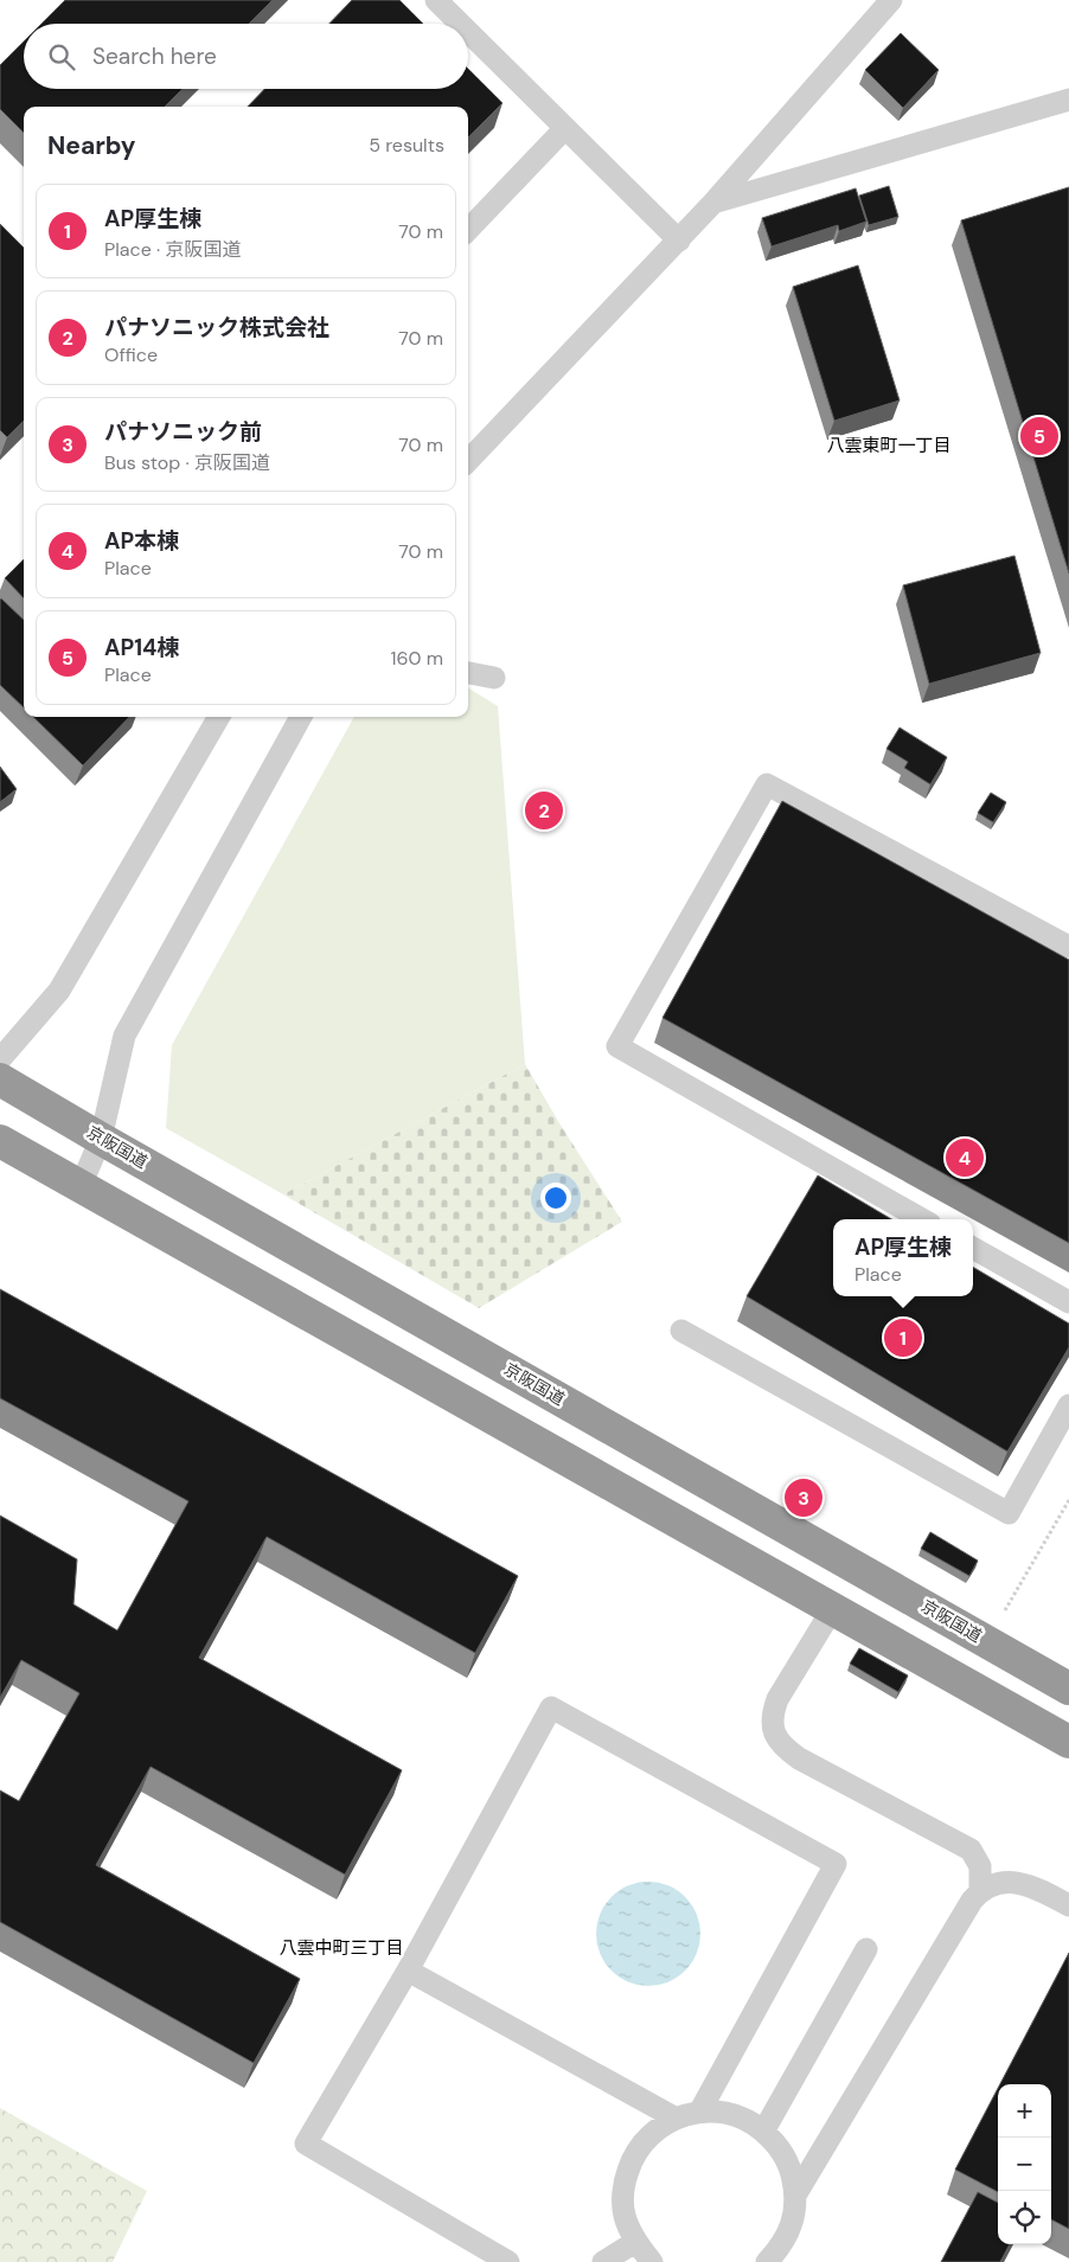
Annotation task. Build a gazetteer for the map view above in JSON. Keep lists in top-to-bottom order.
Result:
{
  "streets": {
    "highway": ["京阪国道"]
  },
  "districts": ["八雲東町一丁目", "八雲中町三丁目"],
  "page": {
    "search": "Search here",
    "heading": ["Nearby", "5 results"],
    "list": [
      {
        "mark": "1",
        "name": "AP厚生棟",
        "note": "Place · 京阪国道",
        "value": "70 m"
      },
      {
        "mark": "2",
        "name": "パナソニック株式会社",
        "note": "Office",
        "value": "70 m"
      },
      {
        "mark": "3",
        "name": "パナソニック前",
        "note": "Bus stop · 京阪国道",
        "value": "70 m"
      },
      {
        "mark": "4",
        "name": "AP本棟",
        "note": "Place",
        "value": "70 m"
      },
      {
        "mark": "5",
        "name": "AP14棟",
        "note": "Place",
        "value": "160 m"
      }
    ],
    "pins": [
      "5",
      "2",
      "4",
      "1",
      "3"
    ],
    "popup": ["AP厚生棟", "Place"],
    "map_buttons": ["+", "−"]
  }
}
